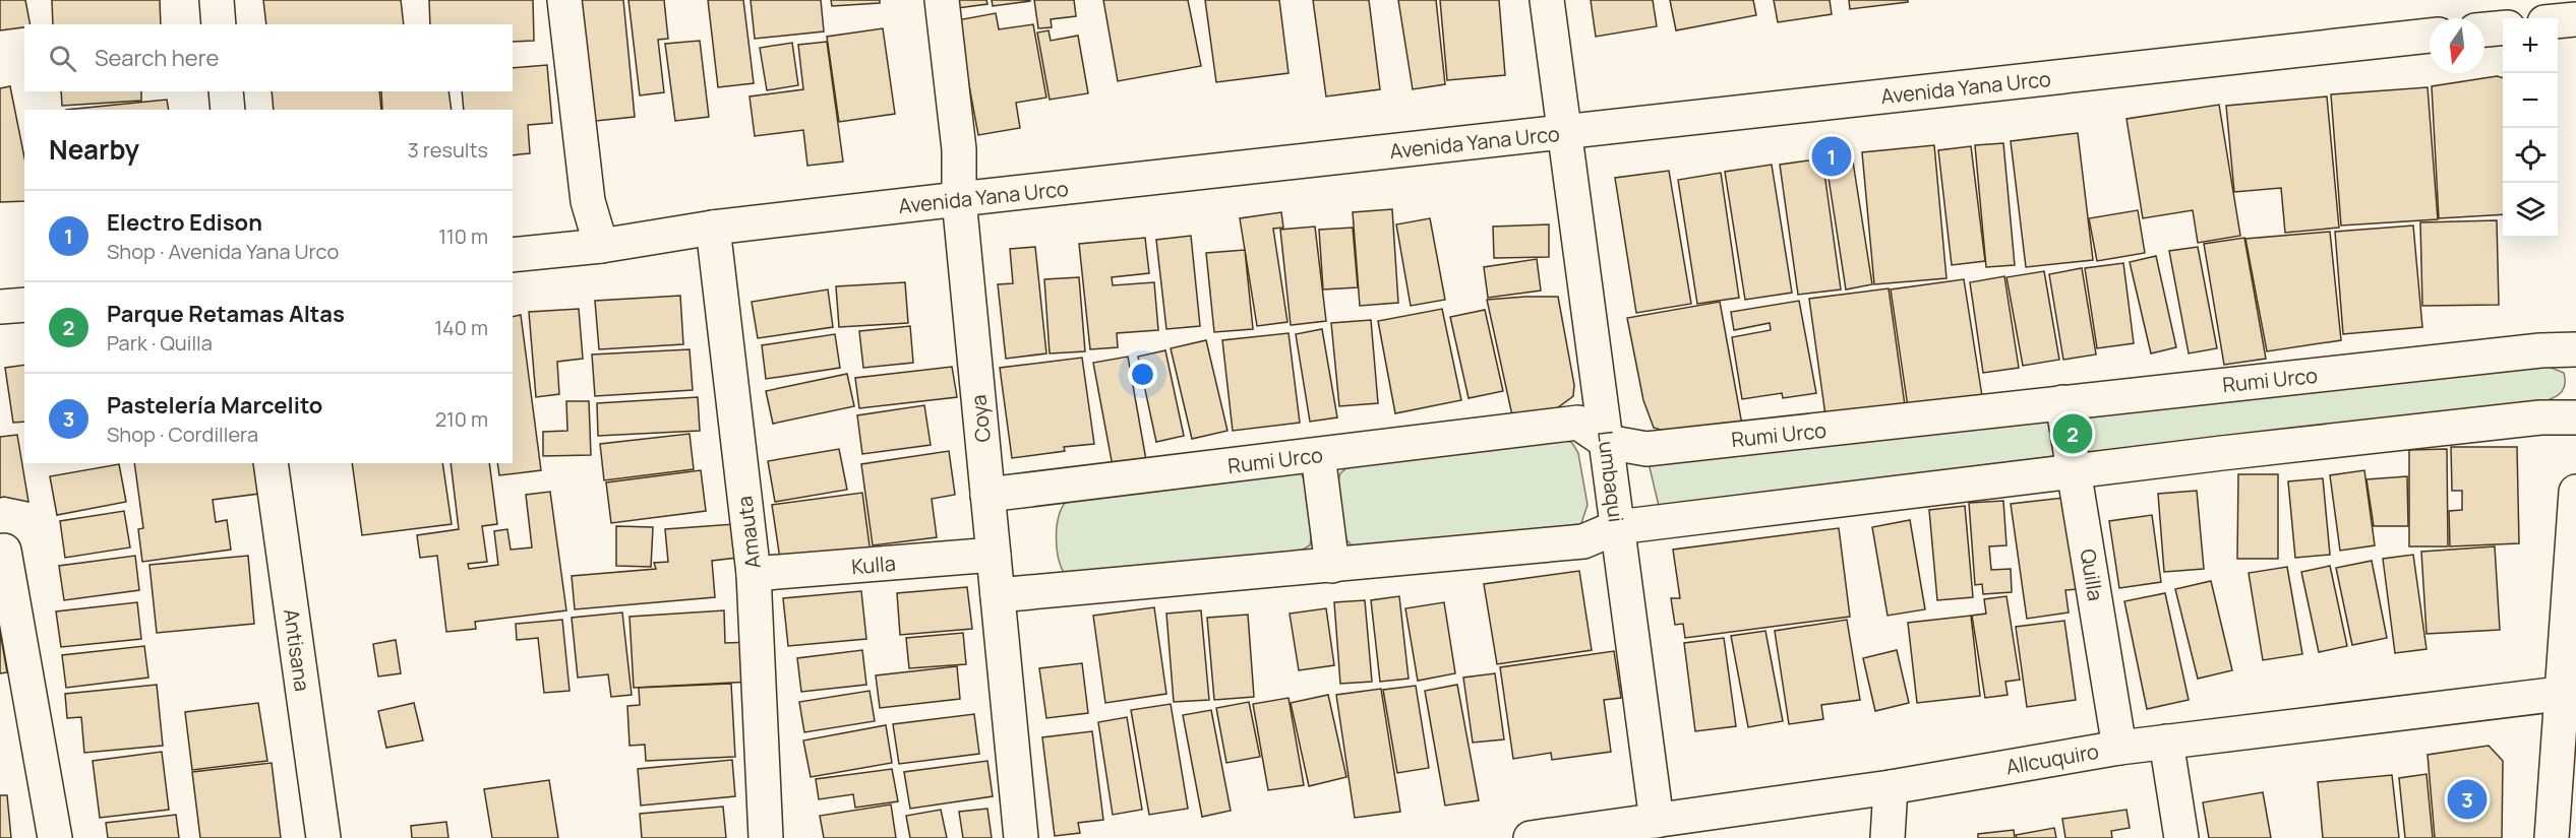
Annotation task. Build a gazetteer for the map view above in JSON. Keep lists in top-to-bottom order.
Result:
{
  "streets": {
    "street": [
      "Avenida Yana Urco",
      "Rumi Urco",
      "Coya",
      "Lumbaqui",
      "Amauta",
      "Kulla",
      "Quilla",
      "Antisana",
      "Allcuquiro"
    ]
  },
  "crossings": [
    ["Avenida Yana Urco", "Coya"],
    ["Avenida Yana Urco", "Lumbaqui"],
    ["Avenida Yana Urco", "Amauta"],
    ["Rumi Urco", "Coya"],
    ["Rumi Urco", "Lumbaqui"],
    ["Rumi Urco", "Quilla"],
    ["Coya", "Kulla"],
    ["Lumbaqui", "Allcuquiro"],
    ["Amauta", "Kulla"],
    ["Quilla", "Allcuquiro"]
  ],
  "north": "bottom",
  "page": {
    "map_buttons": ["+", "−"],
    "search": "Search here",
    "heading": ["Nearby", "3 results"],
    "pins": ["1", "2", "3"],
    "list": [
      {
        "mark": "1",
        "name": "Electro Edison",
        "note": "Shop · Avenida Yana Urco",
        "value": "110 m"
      },
      {
        "mark": "2",
        "name": "Parque Retamas Altas",
        "note": "Park · Quilla",
        "value": "140 m"
      },
      {
        "mark": "3",
        "name": "Pastelería Marcelito",
        "note": "Shop · Cordillera",
        "value": "210 m"
      }
    ]
  }
}
